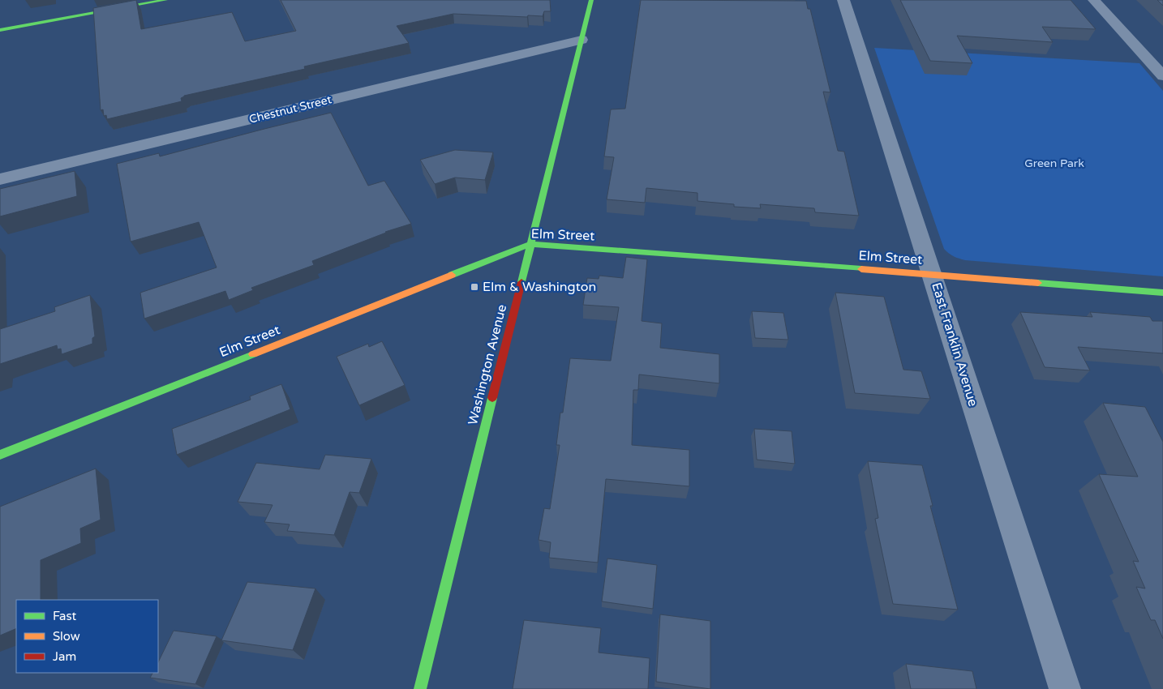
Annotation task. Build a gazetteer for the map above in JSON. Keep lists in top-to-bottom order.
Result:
{
  "streets": {
    "street": [
      "Chestnut Street",
      "Elm Street",
      "East Franklin Avenue",
      "Washington Avenue"
    ]
  },
  "crossings": [
    ["Chestnut Street", "Washington Avenue"],
    ["Elm Street", "East Franklin Avenue"],
    ["Elm Street", "Washington Avenue"]
  ],
  "parks": ["Green Park"],
  "places": {
    "transit": ["Elm & Washington"]
  },
  "legend": ["Fast", "Slow", "Jam"]
}
